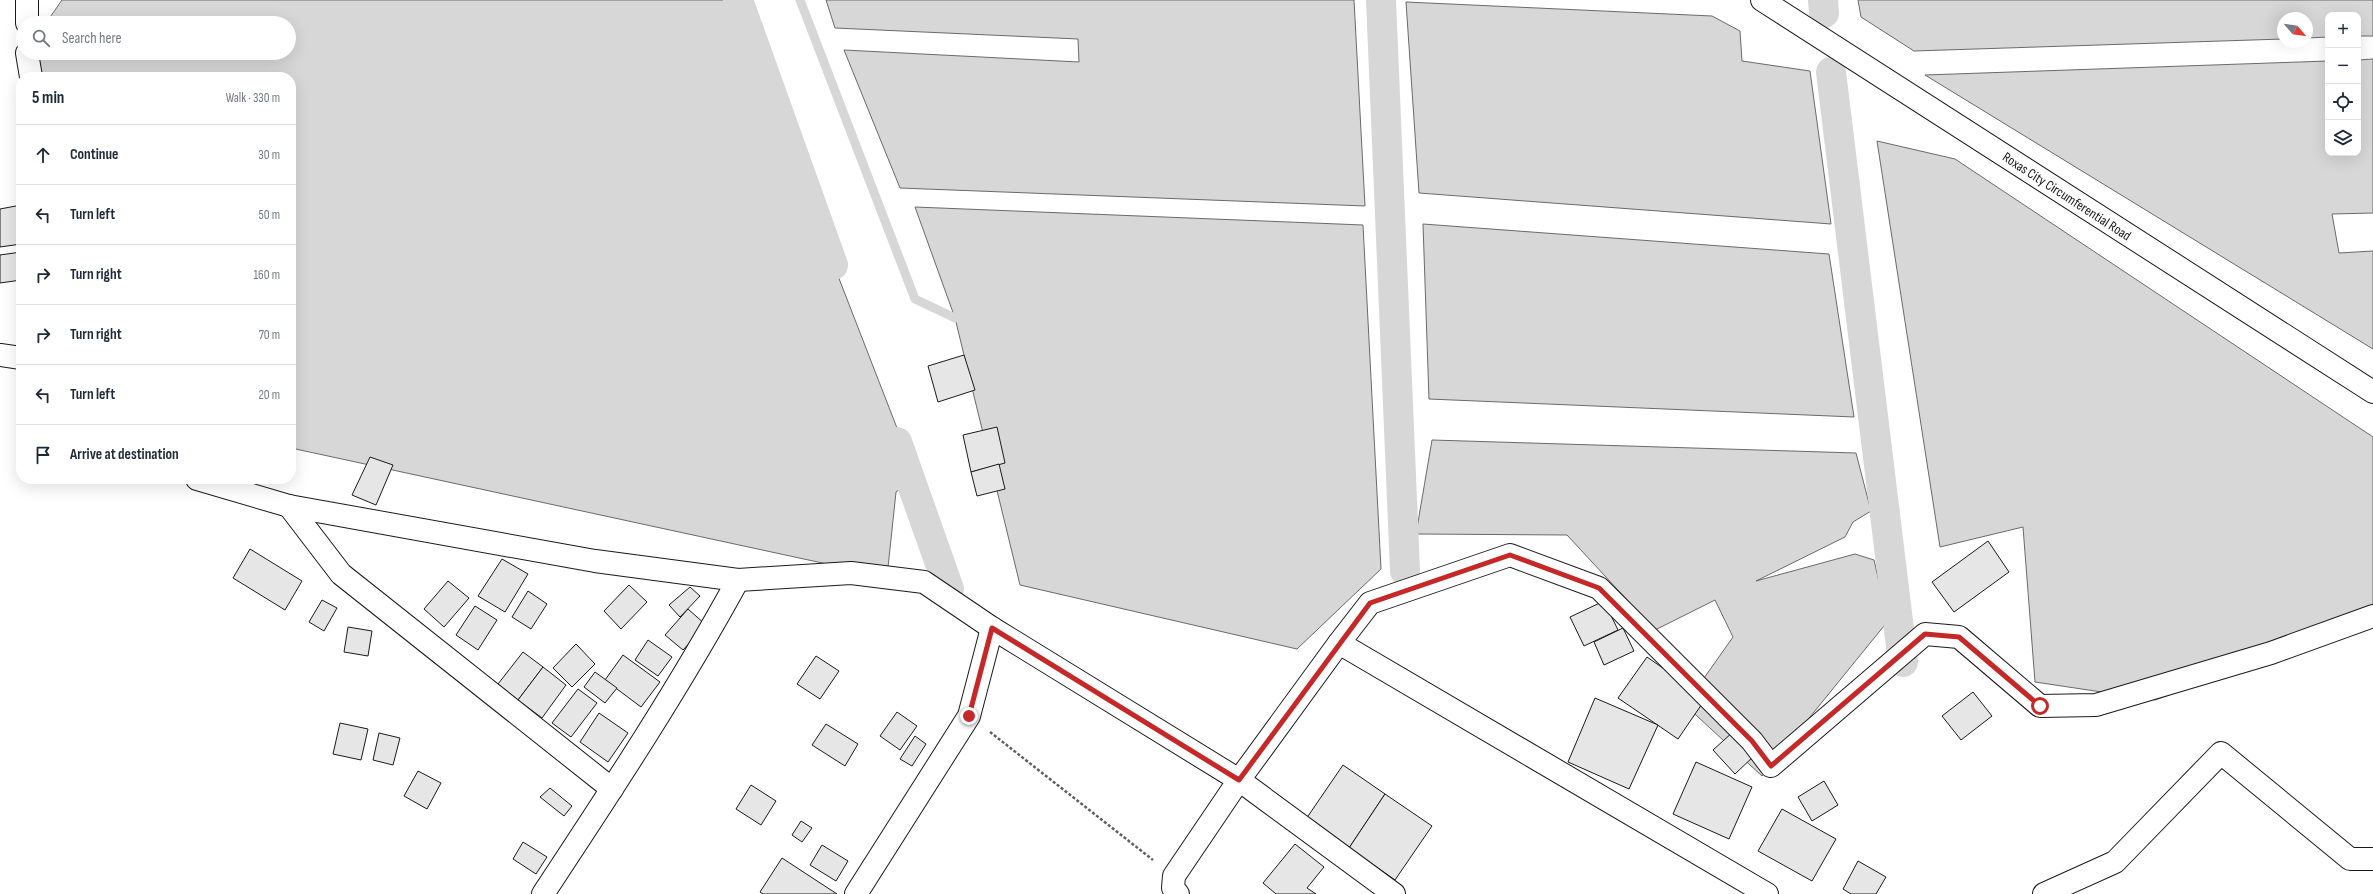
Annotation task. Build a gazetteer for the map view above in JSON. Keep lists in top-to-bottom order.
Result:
{
  "streets": {
    "street": ["Roxas City Circumferential Road"]
  },
  "north": "bottom right",
  "page": {
    "map_buttons": ["+", "−"],
    "search": "Search here",
    "heading": ["5 min", "Walk · 330 m"],
    "list": [
      ["Continue", "30 m"],
      ["Turn left", "50 m"],
      ["Turn right", "160 m"],
      ["Turn right", "70 m"],
      ["Turn left", "20 m"],
      "Arrive at destination"
    ]
  }
}
